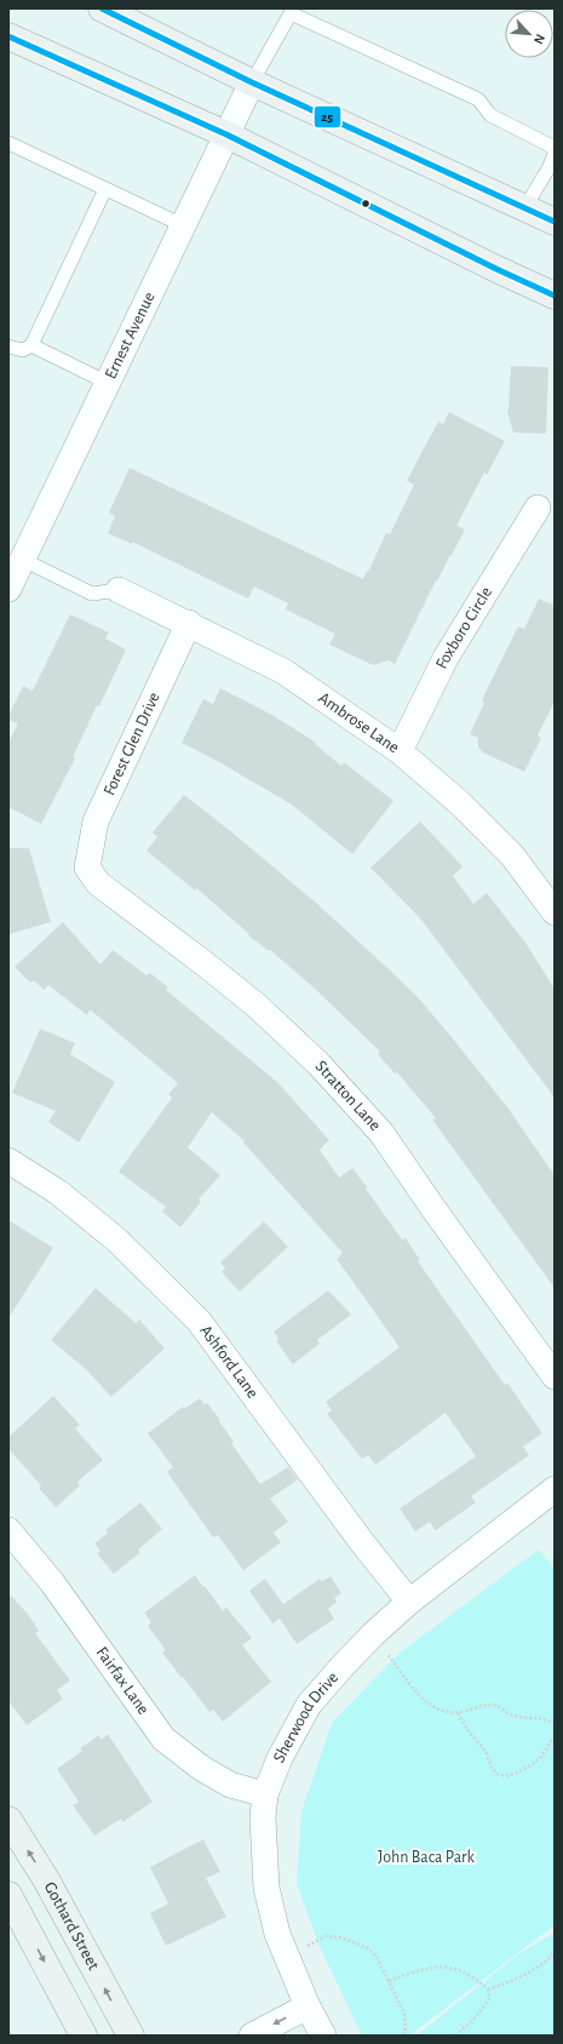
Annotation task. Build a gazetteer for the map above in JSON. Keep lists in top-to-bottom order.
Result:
{
  "streets": {
    "main road": ["Gothard Street"],
    "street": [
      "Ernest Avenue",
      "Foxboro Circle",
      "Ambrose Lane",
      "Forest Glen Drive",
      "Stratton Lane",
      "Ashford Lane",
      "Fairfax Lane",
      "Sherwood Drive"
    ]
  },
  "crossings": [
    ["Foxboro Circle", "Ambrose Lane"],
    ["Ambrose Lane", "Forest Glen Drive"],
    ["Forest Glen Drive", "Stratton Lane"],
    ["Ashford Lane", "Sherwood Drive"],
    ["Fairfax Lane", "Sherwood Drive"]
  ],
  "parks": ["John Baca Park"],
  "lines": ["transit line 25"],
  "north": "bottom right"
}
